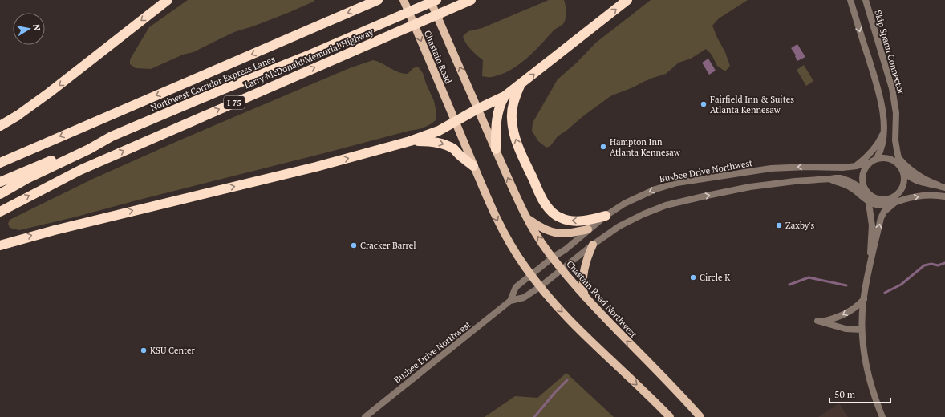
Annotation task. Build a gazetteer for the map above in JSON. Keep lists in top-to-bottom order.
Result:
{
  "streets": {
    "highway": ["Larry McDonald Memorial Highway", "Northwest Corridor Express Lanes", "I 75"],
    "main road": ["Chastain Road", "Chastain Road Northwest"],
    "street": ["Skip Spann Connector", "Busbee Drive Northwest"]
  },
  "crossings": [
    ["Skip Spann Connector", "Busbee Drive Northwest"],
    ["Chastain Road", "Chastain Road Northwest"],
    ["Busbee Drive Northwest", "Chastain Road Northwest"]
  ],
  "places": [
    "Fairfield Inn & Suites Atlanta Kennesaw",
    "Hampton Inn Atlanta Kennesaw",
    "Zaxby's",
    "Cracker Barrel",
    "Circle K",
    "KSU Center"
  ],
  "scale_bar": "50 m",
  "north": "right"
}
